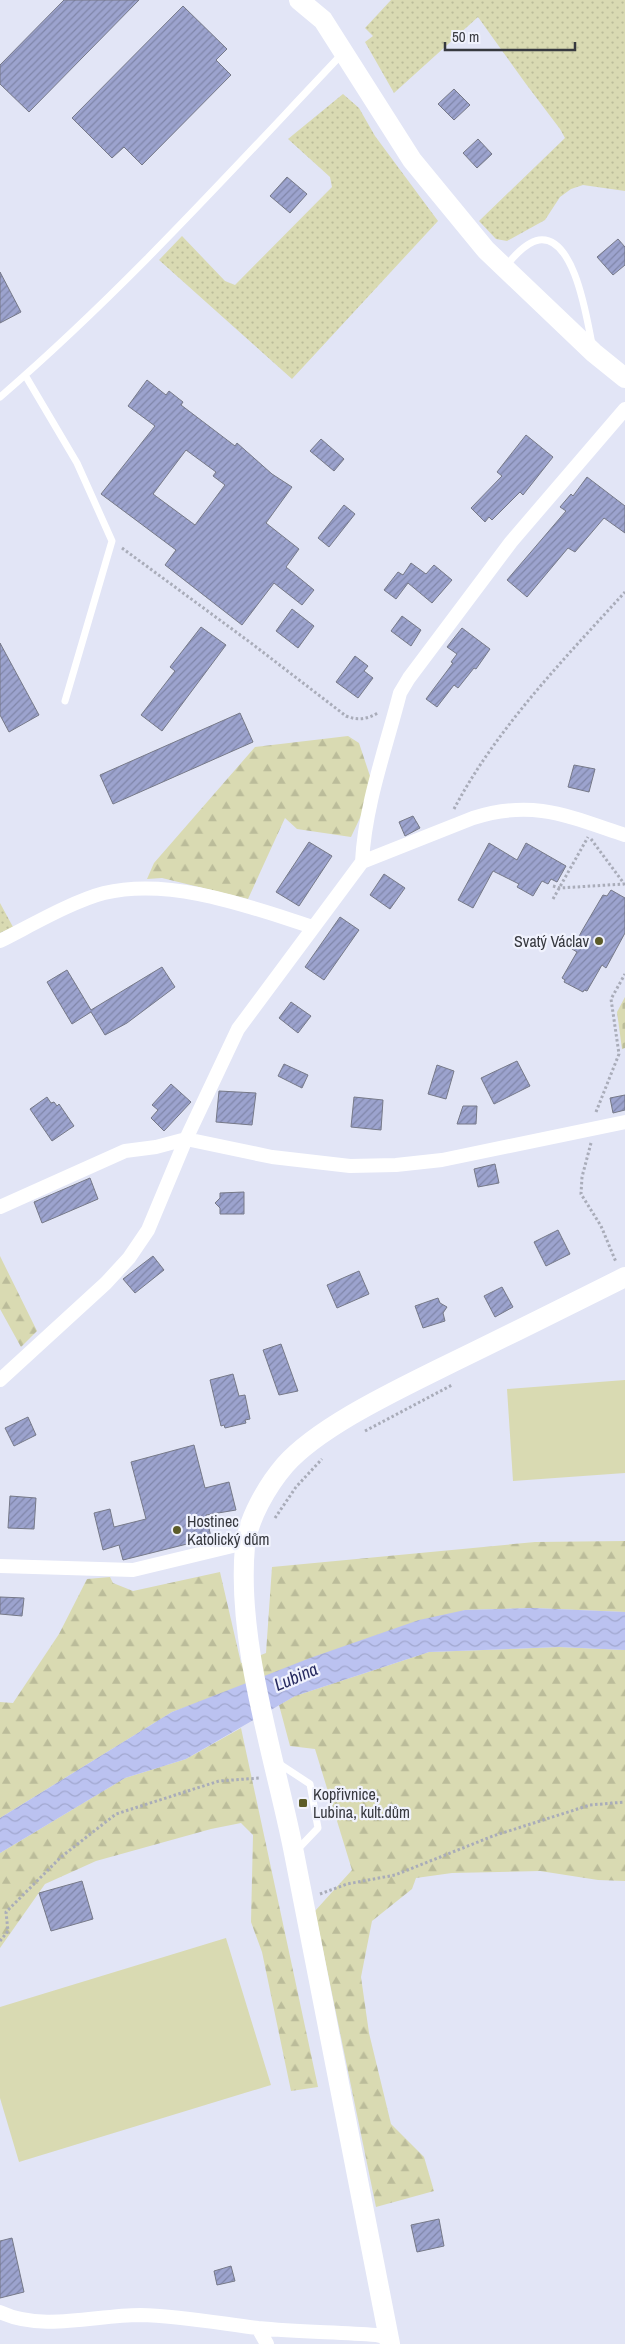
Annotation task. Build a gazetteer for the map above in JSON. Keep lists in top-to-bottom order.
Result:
{
  "water": ["Lubina"],
  "places": {
    "other": ["Svatý Václav", "Hostinec Katolický dům"],
    "transit": ["Kopřivnice, Lubina, kult.dům"]
  },
  "scale_bar": "50 m"
}
